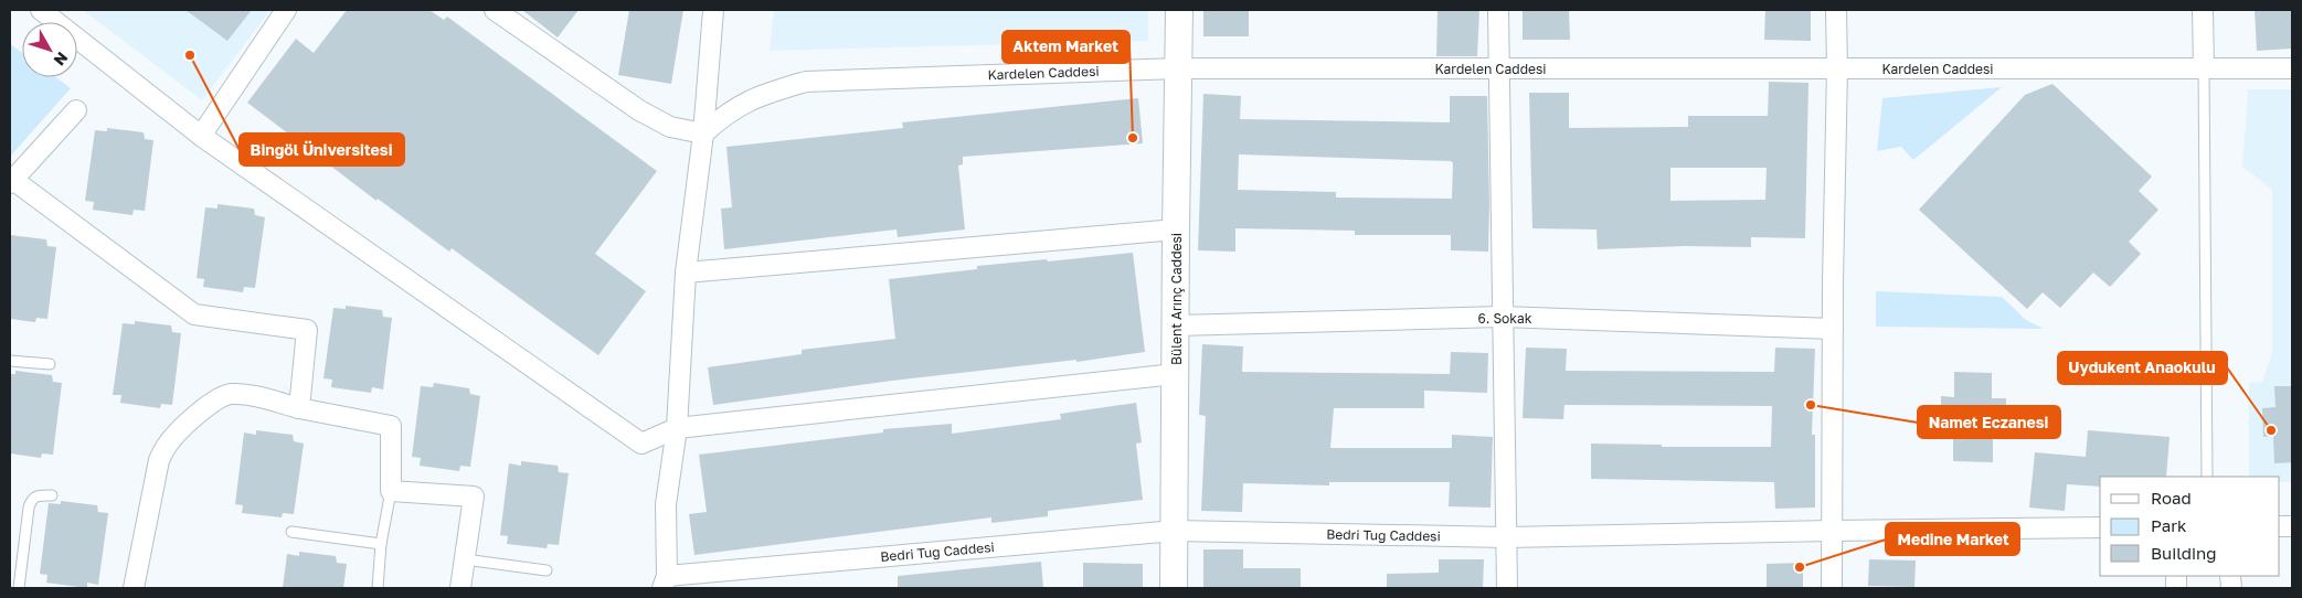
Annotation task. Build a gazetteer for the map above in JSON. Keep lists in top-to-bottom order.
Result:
{
  "streets": {
    "street": [
      "Kardelen Caddesi",
      "Bülent Arınç Caddesi",
      "6. Sokak",
      "Bedri Tuğ Caddesi"
    ]
  },
  "crossings": [
    ["Kardelen Caddesi", "Bülent Arınç Caddesi"],
    ["Bülent Arınç Caddesi", "6. Sokak"],
    ["Bülent Arınç Caddesi", "Bedri Tuğ Caddesi"]
  ],
  "places": [
    "Bingöl Üniversitesi",
    "Aktem Market",
    "Namet Eczanesi",
    "Uydukent Anaokulu",
    "Medine Market"
  ],
  "legend": ["Road", "Park", "Building"],
  "north": "bottom right"
}
